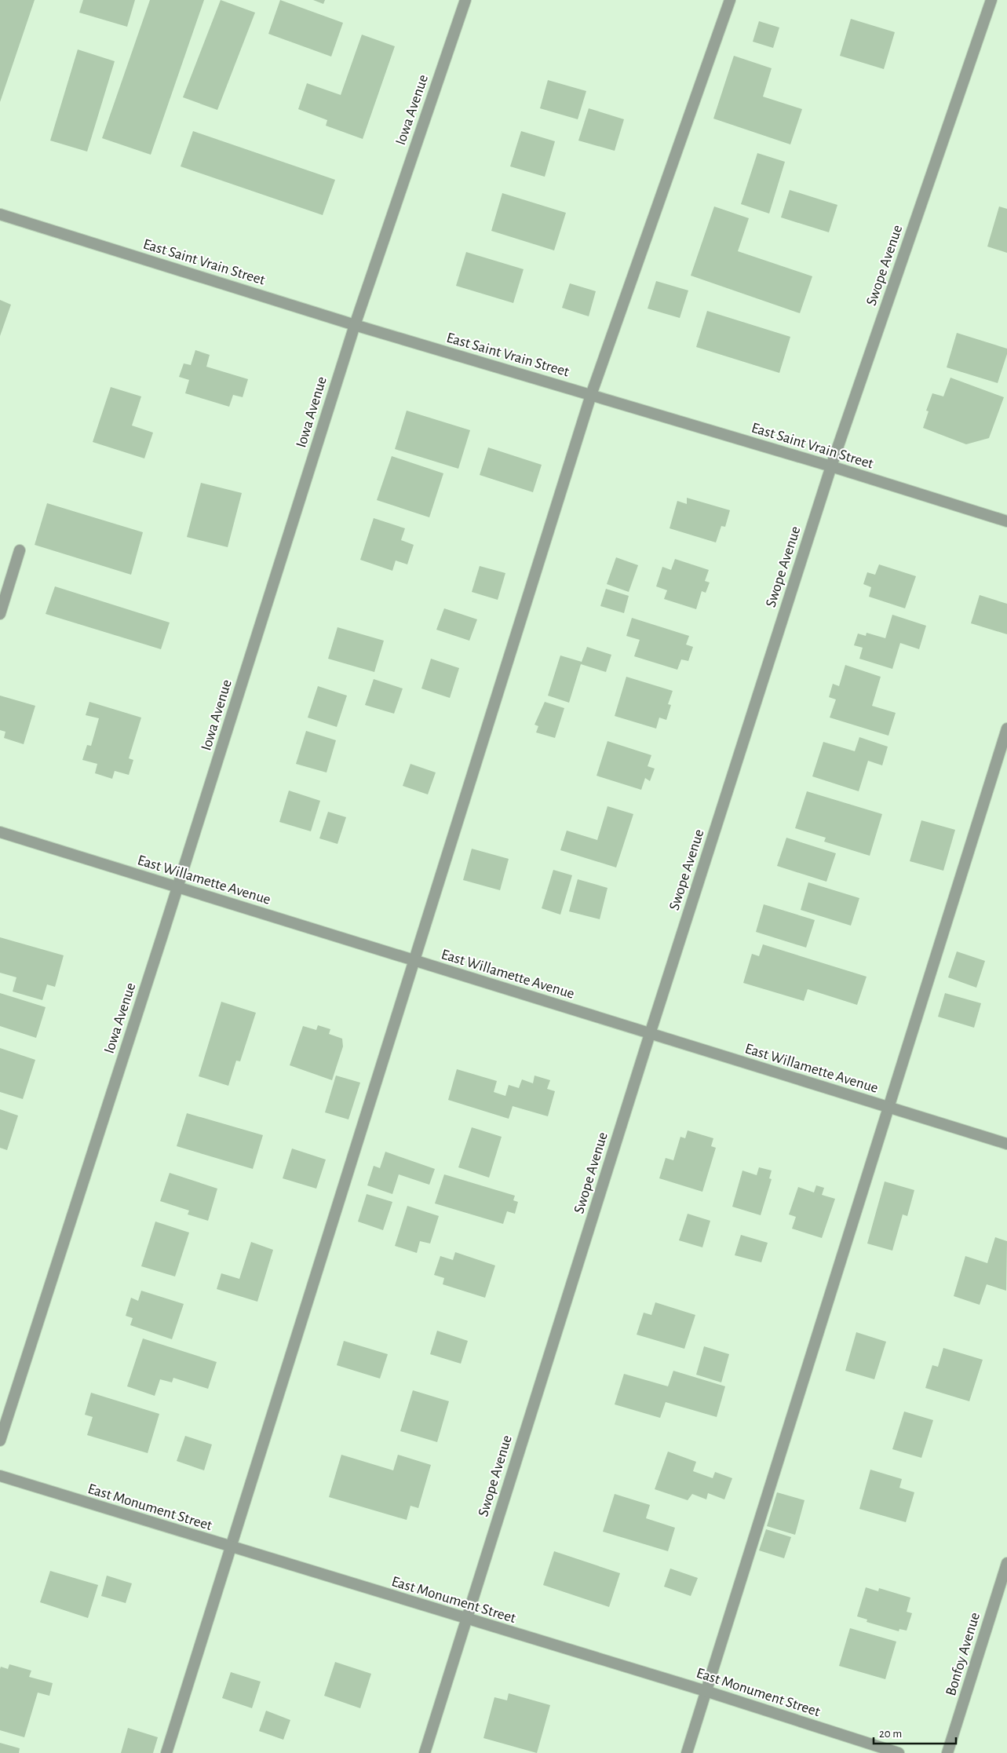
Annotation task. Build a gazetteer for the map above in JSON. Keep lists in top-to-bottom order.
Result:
{
  "streets": {
    "street": [
      "Iowa Avenue",
      "East Saint Vrain Street",
      "Swope Avenue",
      "East Willamette Avenue",
      "East Monument Street",
      "Bonfoy Avenue"
    ]
  },
  "crossings": [
    ["Iowa Avenue", "East Saint Vrain Street"],
    ["Iowa Avenue", "East Willamette Avenue"],
    ["East Saint Vrain Street", "Swope Avenue"],
    ["Swope Avenue", "East Willamette Avenue"],
    ["Swope Avenue", "East Monument Street"]
  ],
  "scale_bar": "20 m"
}
